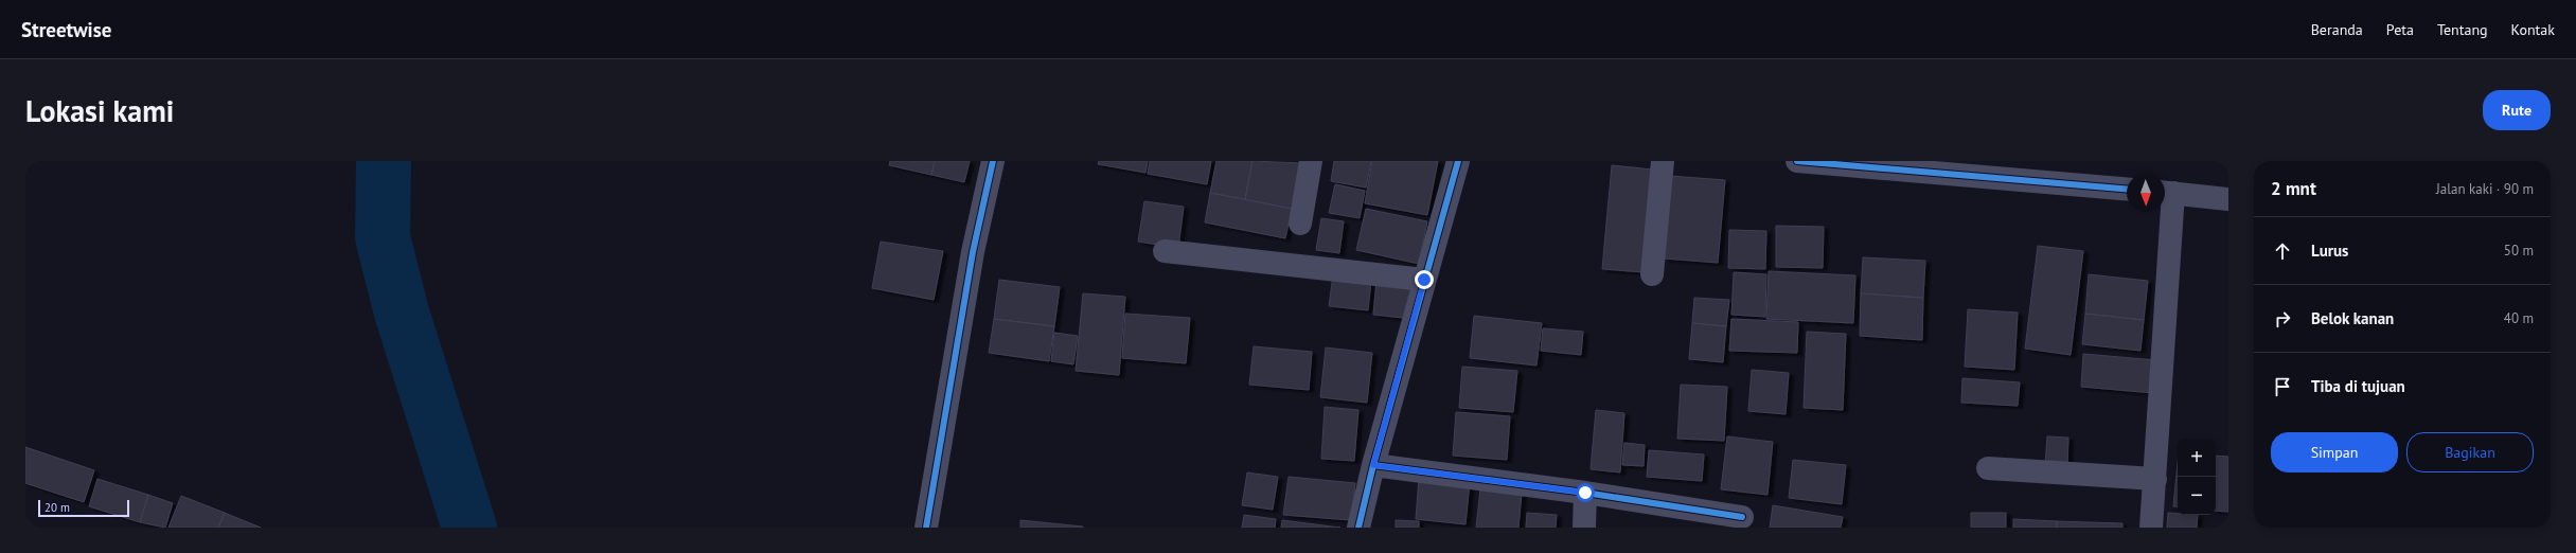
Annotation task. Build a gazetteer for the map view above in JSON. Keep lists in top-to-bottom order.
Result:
{
  "scale_bar": "20 m",
  "north": "bottom",
  "page": {
    "header": "Streetwise",
    "nav": [
      "Beranda",
      "Peta",
      "Tentang",
      "Kontak"
    ],
    "buttons": [
      "Rute",
      ["Simpan", "Bagikan"]
    ],
    "title": "Lokasi kami",
    "heading": ["2 mnt", "Jalan kaki · 90 m"],
    "list": [
      ["Lurus", "50 m"],
      ["Belok kanan", "40 m"],
      "Tiba di tujuan"
    ],
    "map_buttons": ["+", "−"],
    "scale": "20 m"
  }
}
